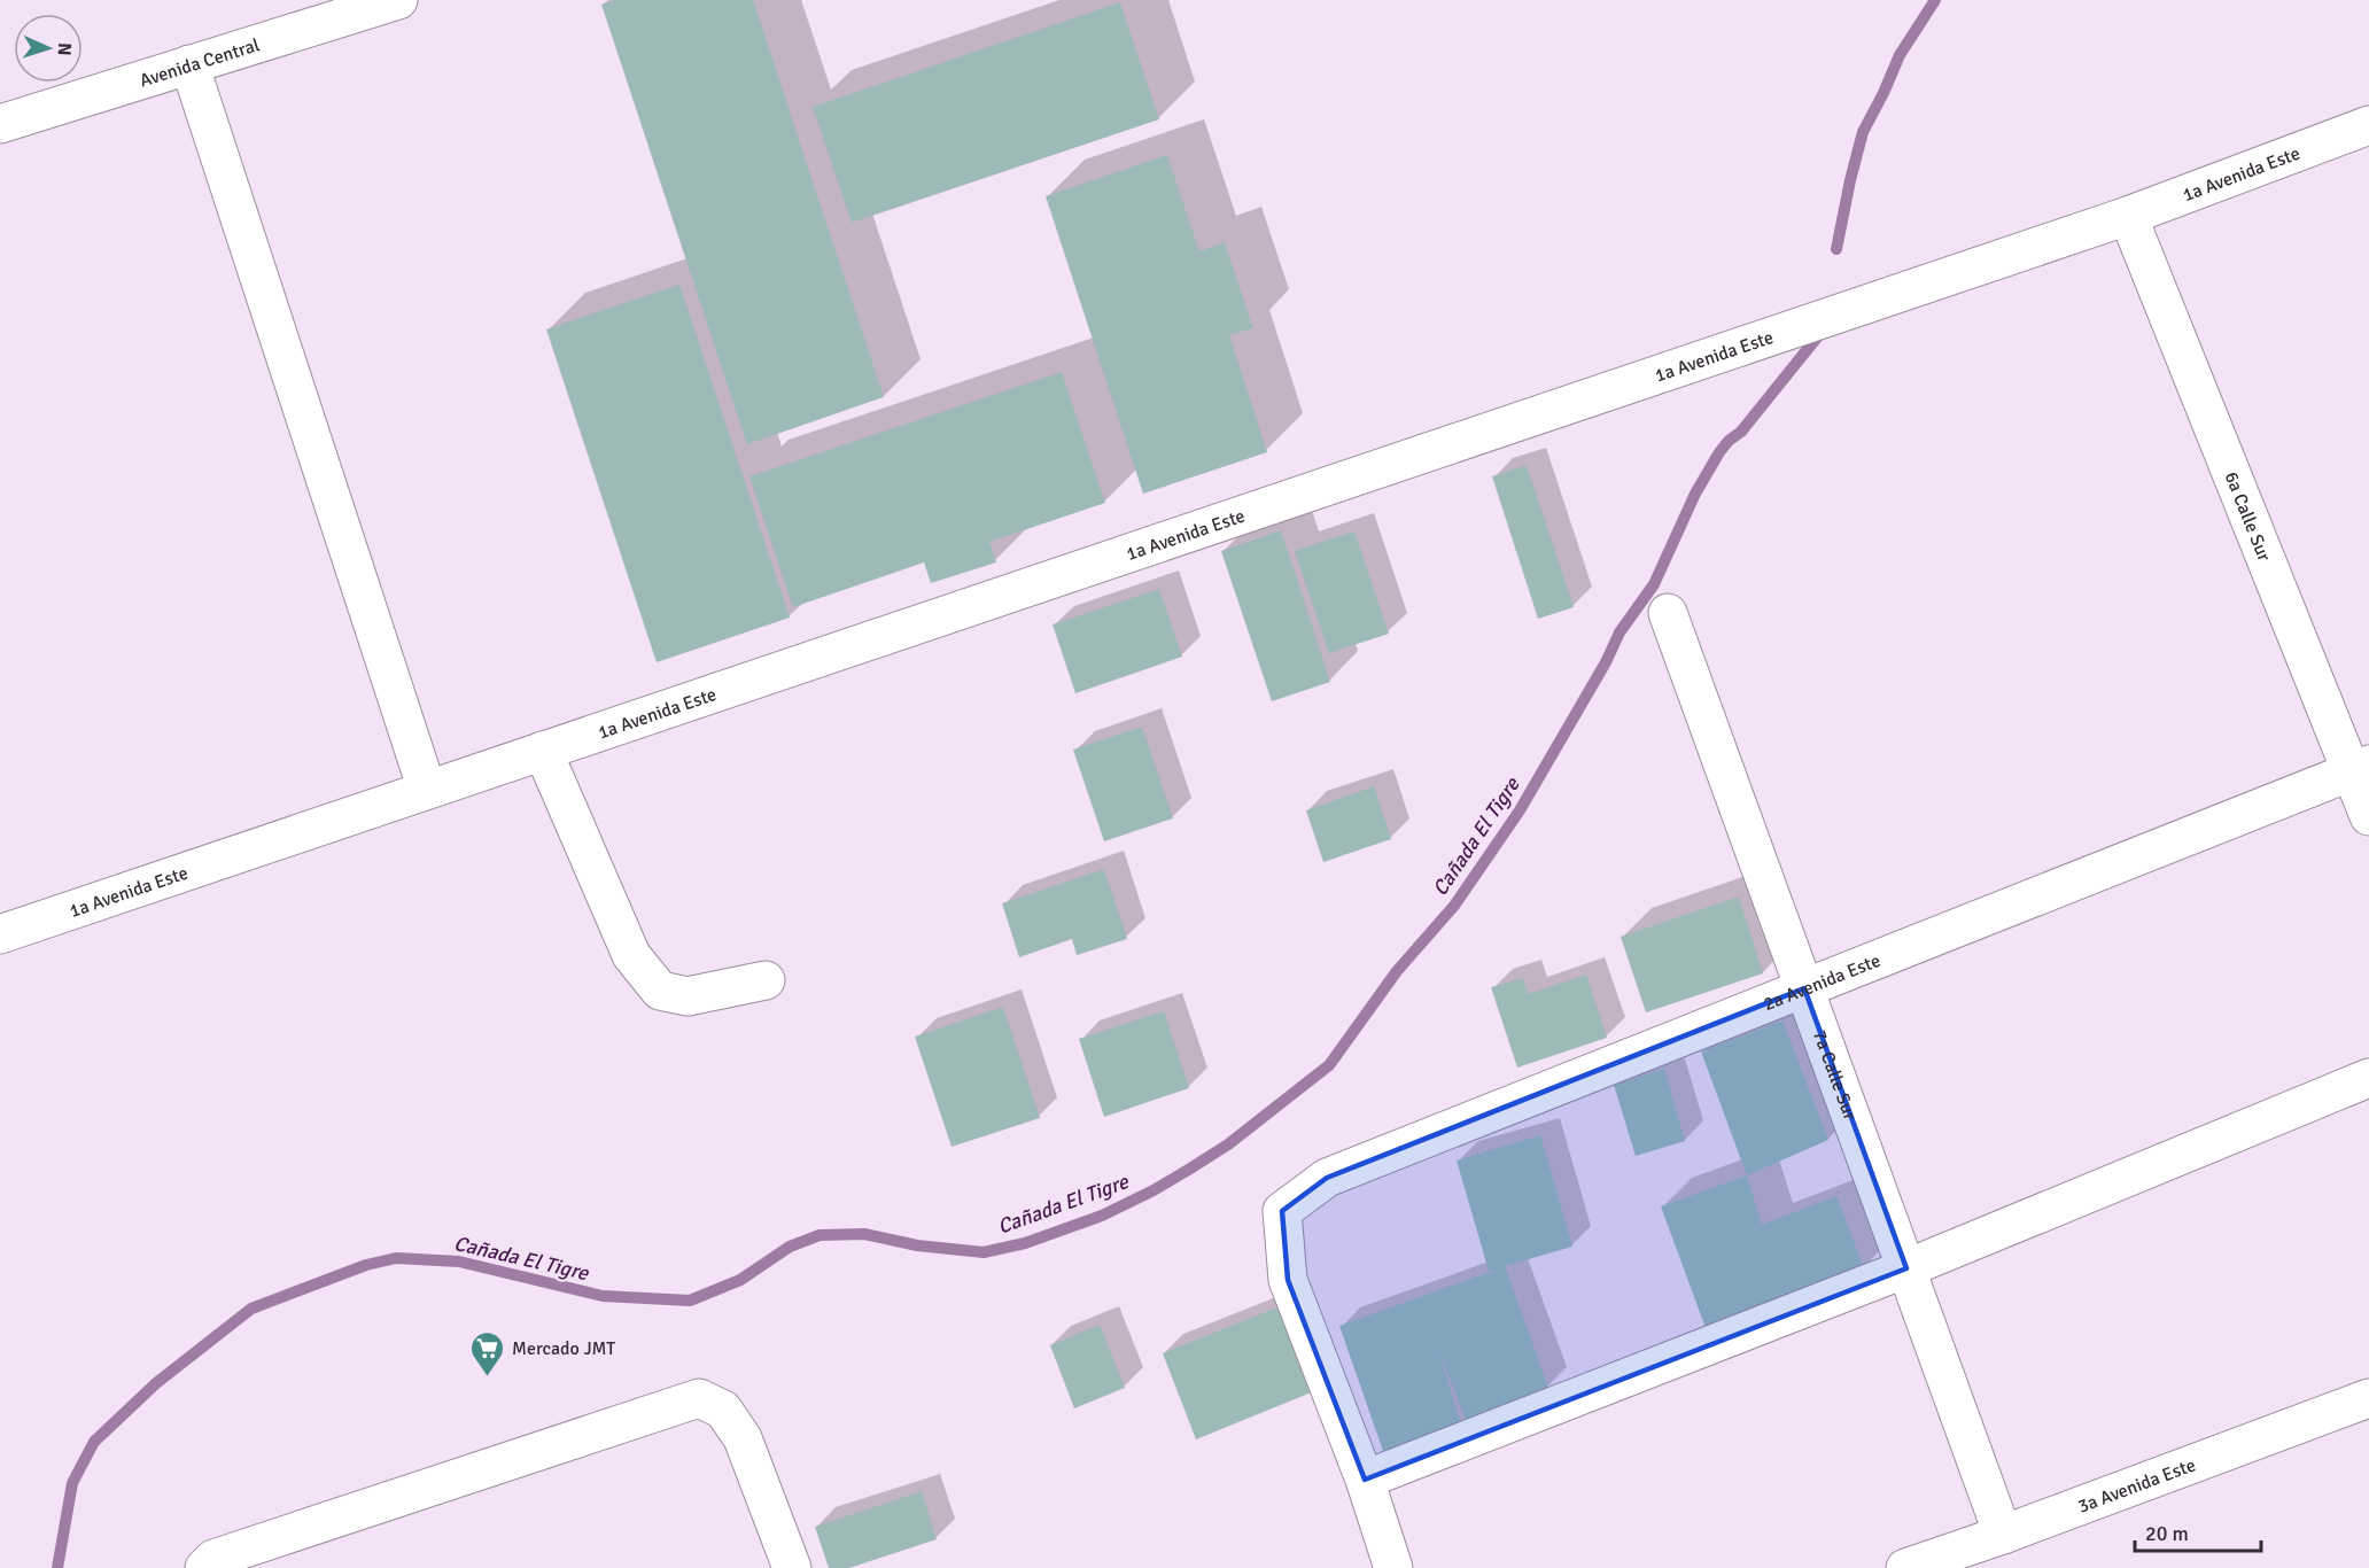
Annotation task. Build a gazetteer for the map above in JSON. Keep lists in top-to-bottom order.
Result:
{
  "streets": {
    "street": [
      "Avenida Central",
      "1a Avenida Este",
      "6a Calle Sur",
      "2a Avenida Este",
      "7a Calle Sur",
      "3a Avenida Este"
    ]
  },
  "crossings": [
    ["1a Avenida Este", "6a Calle Sur"],
    ["6a Calle Sur", "2a Avenida Este"],
    ["2a Avenida Este", "7a Calle Sur"],
    ["7a Calle Sur", "3a Avenida Este"]
  ],
  "water": ["Cañada El Tigre"],
  "places": {
    "supermarket": ["Mercado JMT"]
  },
  "scale_bar": "20 m",
  "north": "right"
}
